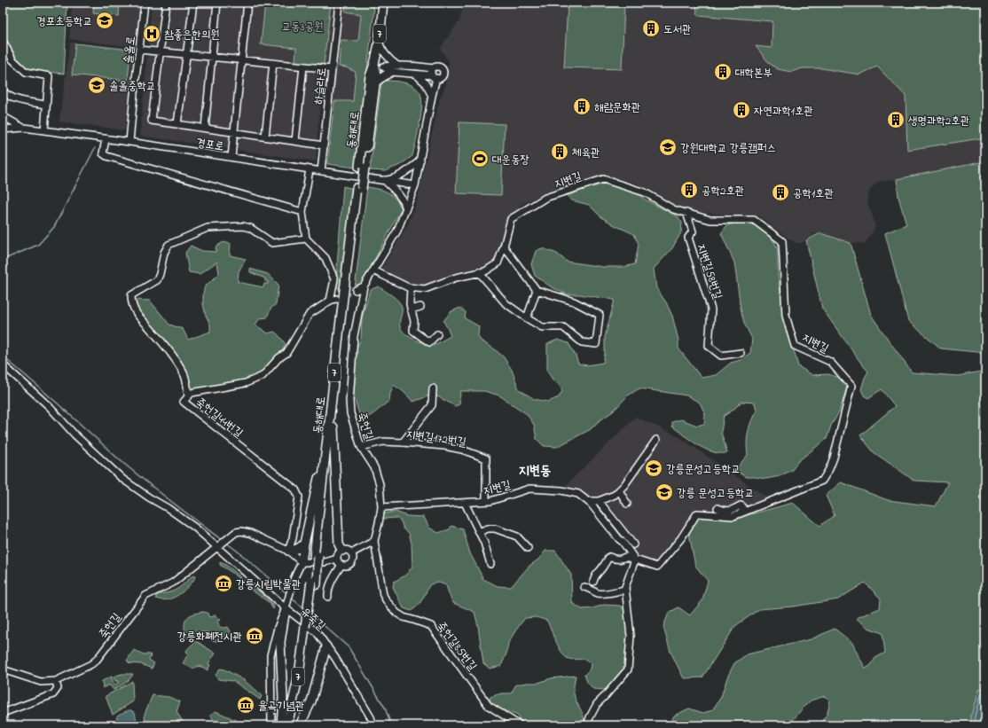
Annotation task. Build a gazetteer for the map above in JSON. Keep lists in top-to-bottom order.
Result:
{
  "streets": {
    "main road": ["7", "동해대로"],
    "street": [
      "솔올로",
      "하슬라로",
      "경포로",
      "지변길",
      "지변길58번길",
      "죽헌길44번길",
      "죽헌길",
      "지변길172번길",
      "유죽길",
      "죽헌길85번길"
    ]
  },
  "crossings": [
    ["솔올로", "경포로"],
    ["하슬라로", "경포로"],
    ["지변길", "지변길58번길"],
    ["지변길", "죽헌길"],
    ["지변길", "지변길172번길"],
    ["죽헌길44번길", "죽헌길"],
    ["죽헌길", "지변길172번길"],
    ["죽헌길", "유죽길"],
    ["죽헌길", "죽헌길85번길"]
  ],
  "districts": ["지변동"],
  "parks": ["교동3공원"],
  "places": {
    "school or university": [
      "경포초등학교",
      "솔올중학교",
      "강원대학교 강릉캠퍼스",
      "강릉문성고등학교",
      "강릉 문성고등학교"
    ],
    "building": [
      "도서관",
      "대학본부",
      "해람문화관",
      "자연과학1호관",
      "생명과학2호관",
      "체육관",
      "공학2호관",
      "공학1호관"
    ],
    "hospital": ["참좋은한의원"],
    "sports": ["대운동장"],
    "museum": ["강릉시립박물관", "강릉화폐전시관", "율곡기념관"]
  }
}
